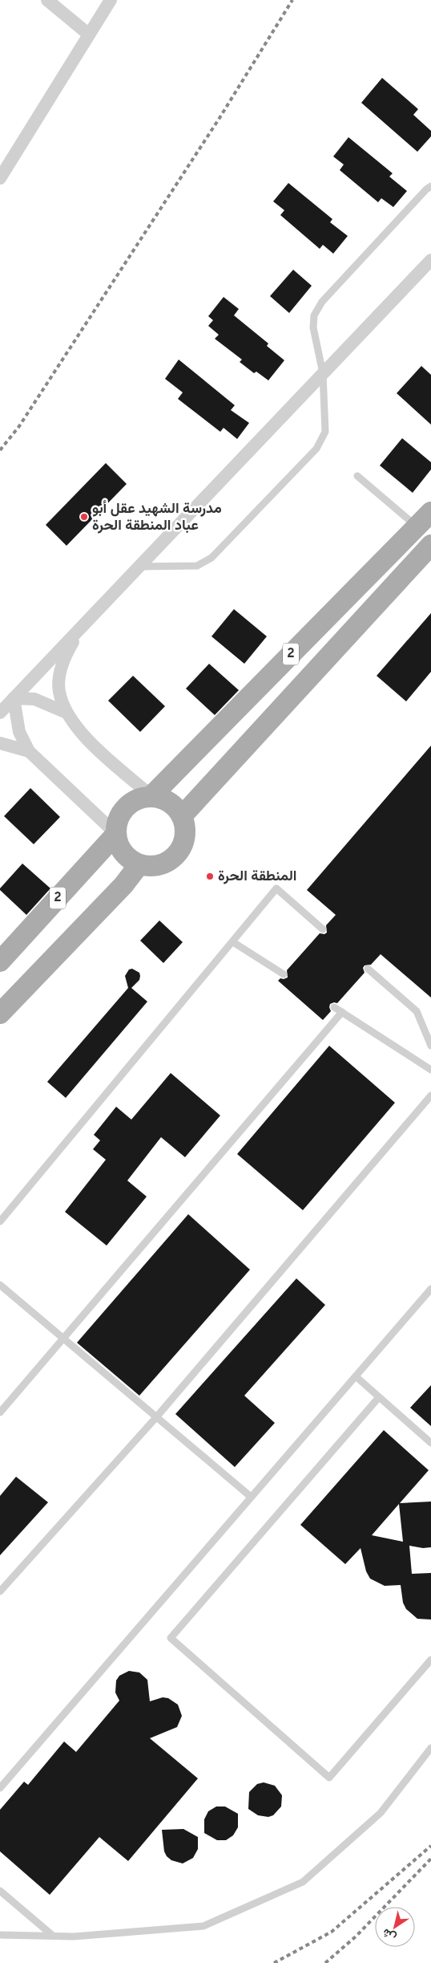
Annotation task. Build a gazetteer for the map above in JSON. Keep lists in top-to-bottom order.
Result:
{
  "streets": {
    "main road": ["2"]
  },
  "places": ["مدرسة الشهيد عقل أبو عباد المنطقة الحرة", "المنطقة الحرة"],
  "north": "bottom left"
}
